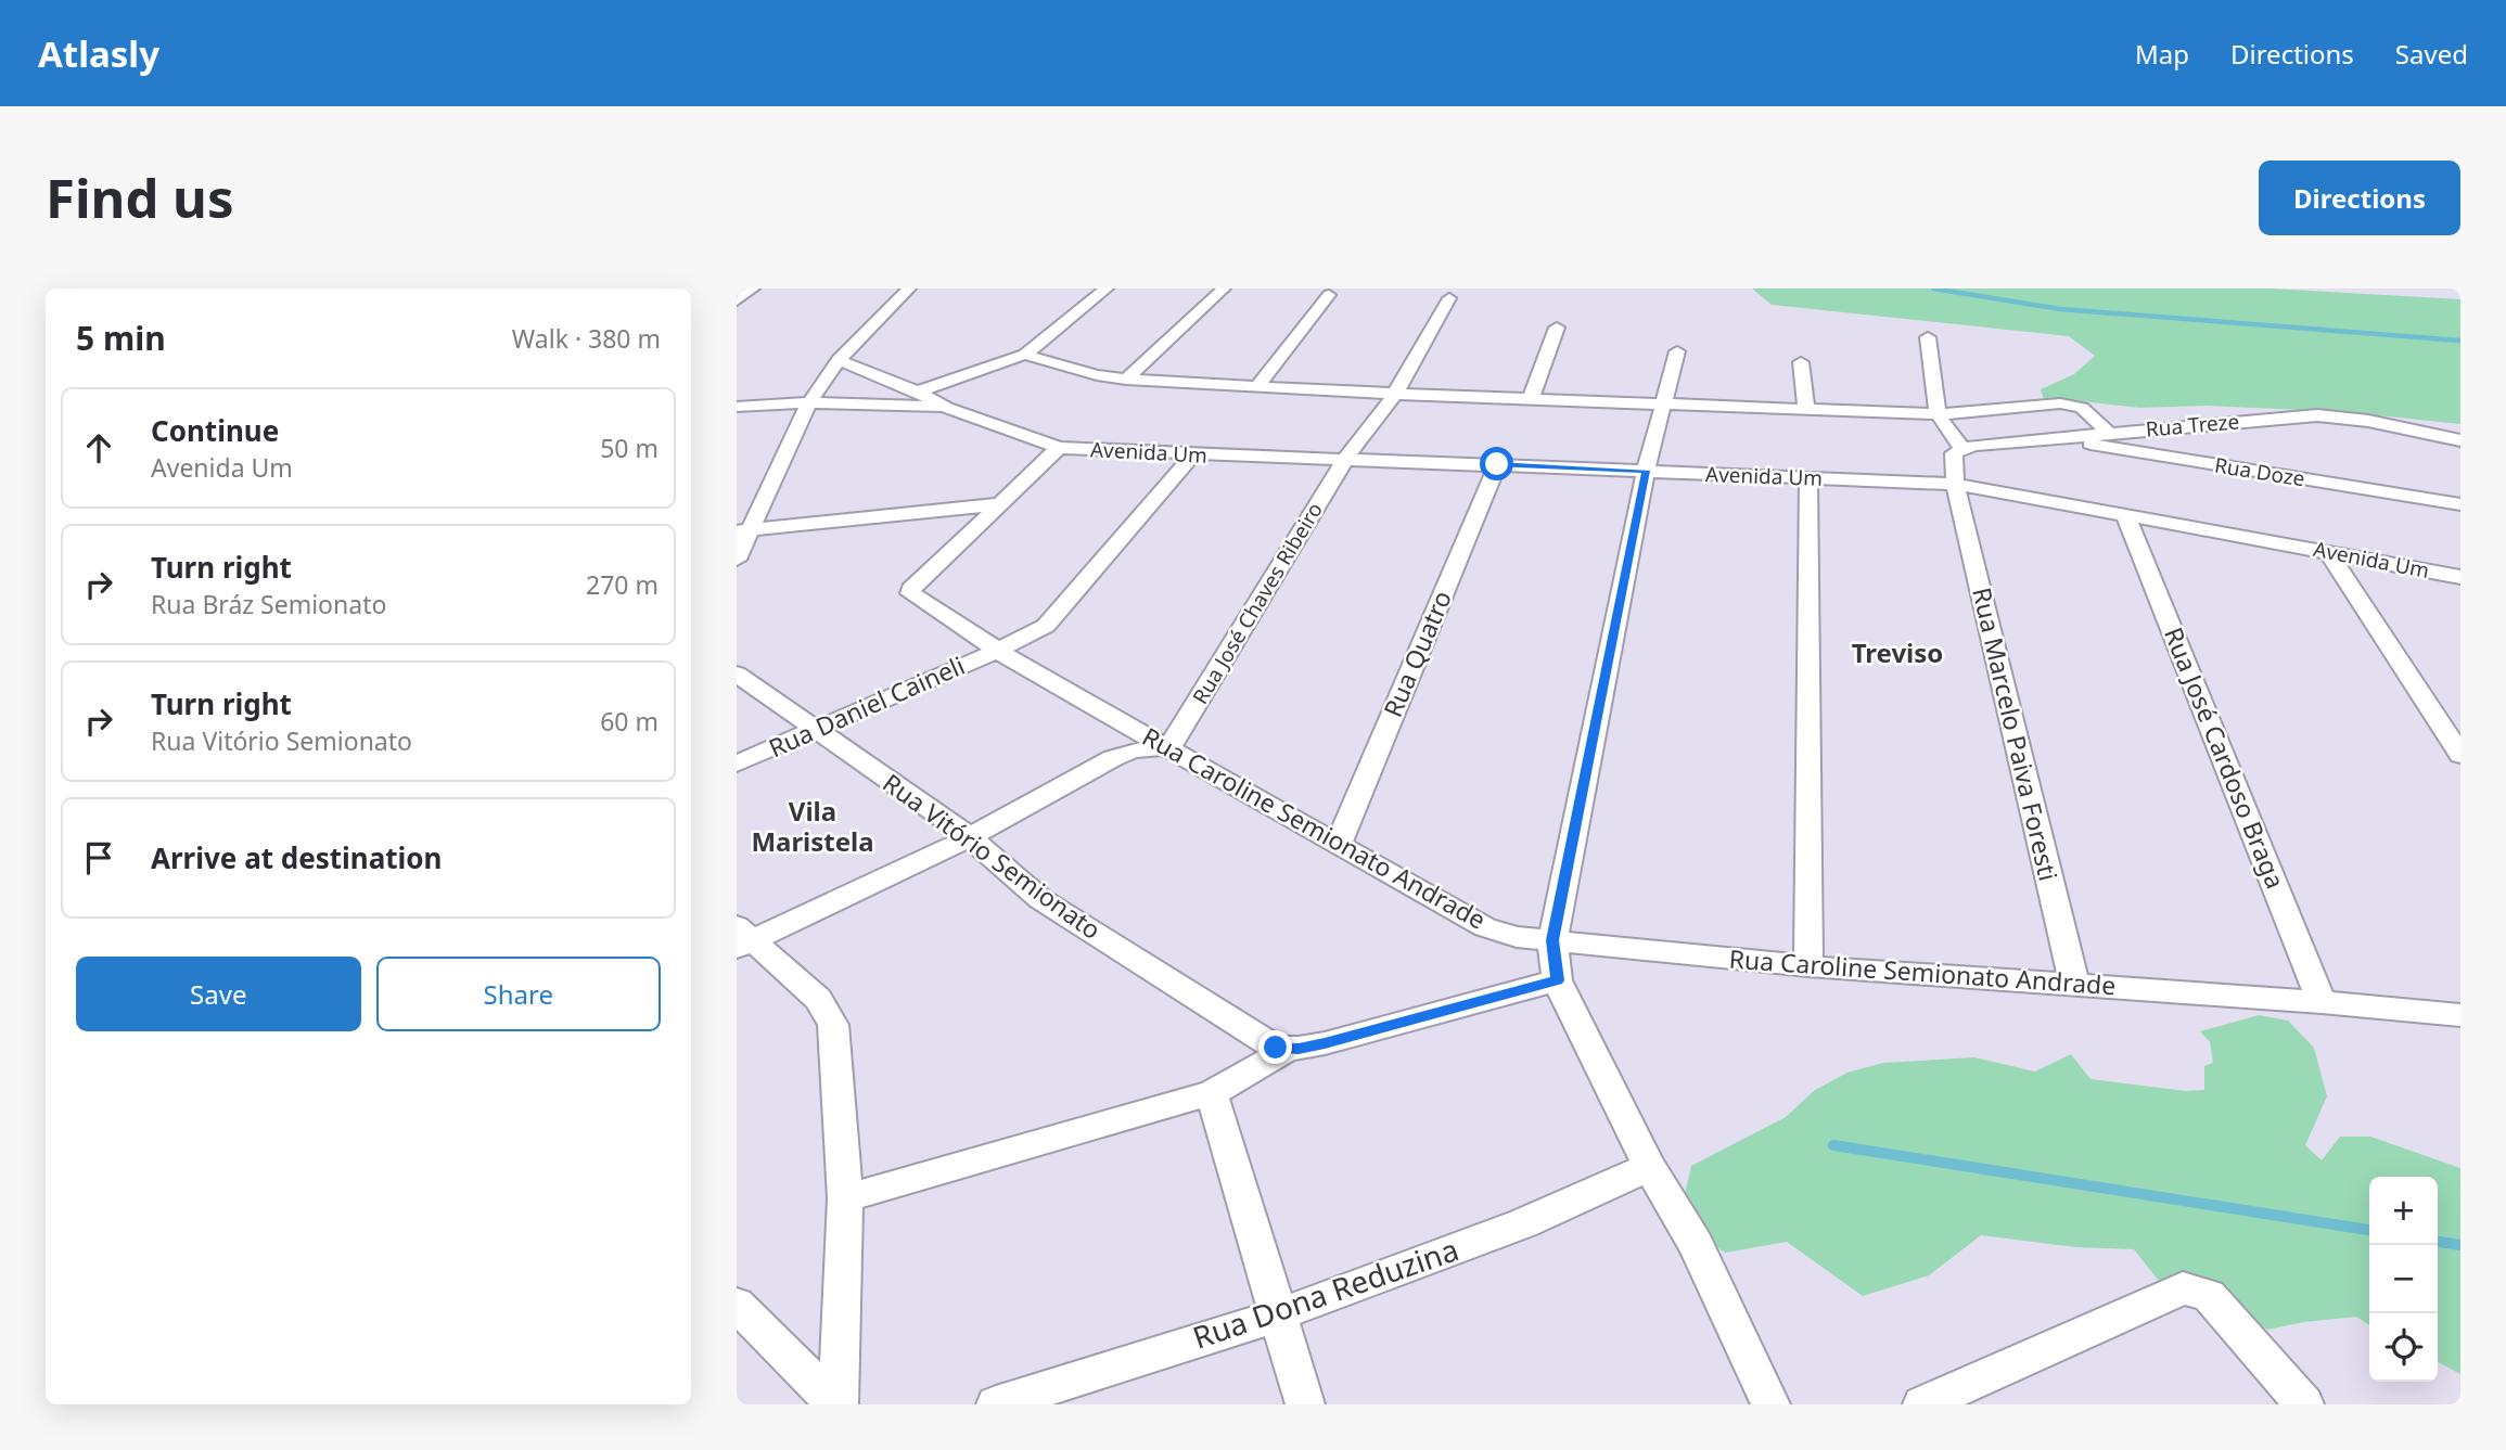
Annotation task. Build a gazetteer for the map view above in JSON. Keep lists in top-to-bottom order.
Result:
{
  "streets": {
    "street": [
      "Rua Treze",
      "Avenida Um",
      "Rua Doze",
      "Rua José Chaves Ribeiro",
      "Rua Quatro",
      "Rua Daniel Caineli",
      "Rua Marcelo Paiva Foresti",
      "Rua José Cardoso Braga",
      "Rua Caroline Semionato Andrade",
      "Rua Vitório Semionato",
      "Rua Dona Reduzina"
    ]
  },
  "crossings": [
    ["Rua Treze", "Rua Doze"],
    ["Avenida Um", "Rua José Chaves Ribeiro"],
    ["Avenida Um", "Rua Quatro"],
    ["Avenida Um", "Rua Daniel Caineli"],
    ["Avenida Um", "Rua Marcelo Paiva Foresti"],
    ["Avenida Um", "Rua José Cardoso Braga"],
    ["Avenida Um", "Rua Caroline Semionato Andrade"],
    ["Rua José Chaves Ribeiro", "Rua Caroline Semionato Andrade"],
    ["Rua Quatro", "Rua Caroline Semionato Andrade"],
    ["Rua Daniel Caineli", "Rua Caroline Semionato Andrade"],
    ["Rua Daniel Caineli", "Rua Vitório Semionato"],
    ["Rua Marcelo Paiva Foresti", "Rua Caroline Semionato Andrade"],
    ["Rua José Cardoso Braga", "Rua Caroline Semionato Andrade"]
  ],
  "districts": ["Treviso", "Vila Maristela"],
  "page": {
    "header": "Atlasly",
    "nav": ["Map", "Directions", "Saved"],
    "buttons": [
      "Directions",
      ["Save", "Share"]
    ],
    "title": "Find us",
    "heading": ["5 min", "Walk · 380 m"],
    "list": [
      ["Continue", "Avenida Um", "50 m"],
      ["Turn right", "Rua Bráz Semionato", "270 m"],
      ["Turn right", "Rua Vitório Semionato", "60 m"],
      "Arrive at destination"
    ],
    "map_buttons": ["+", "−"]
  }
}
